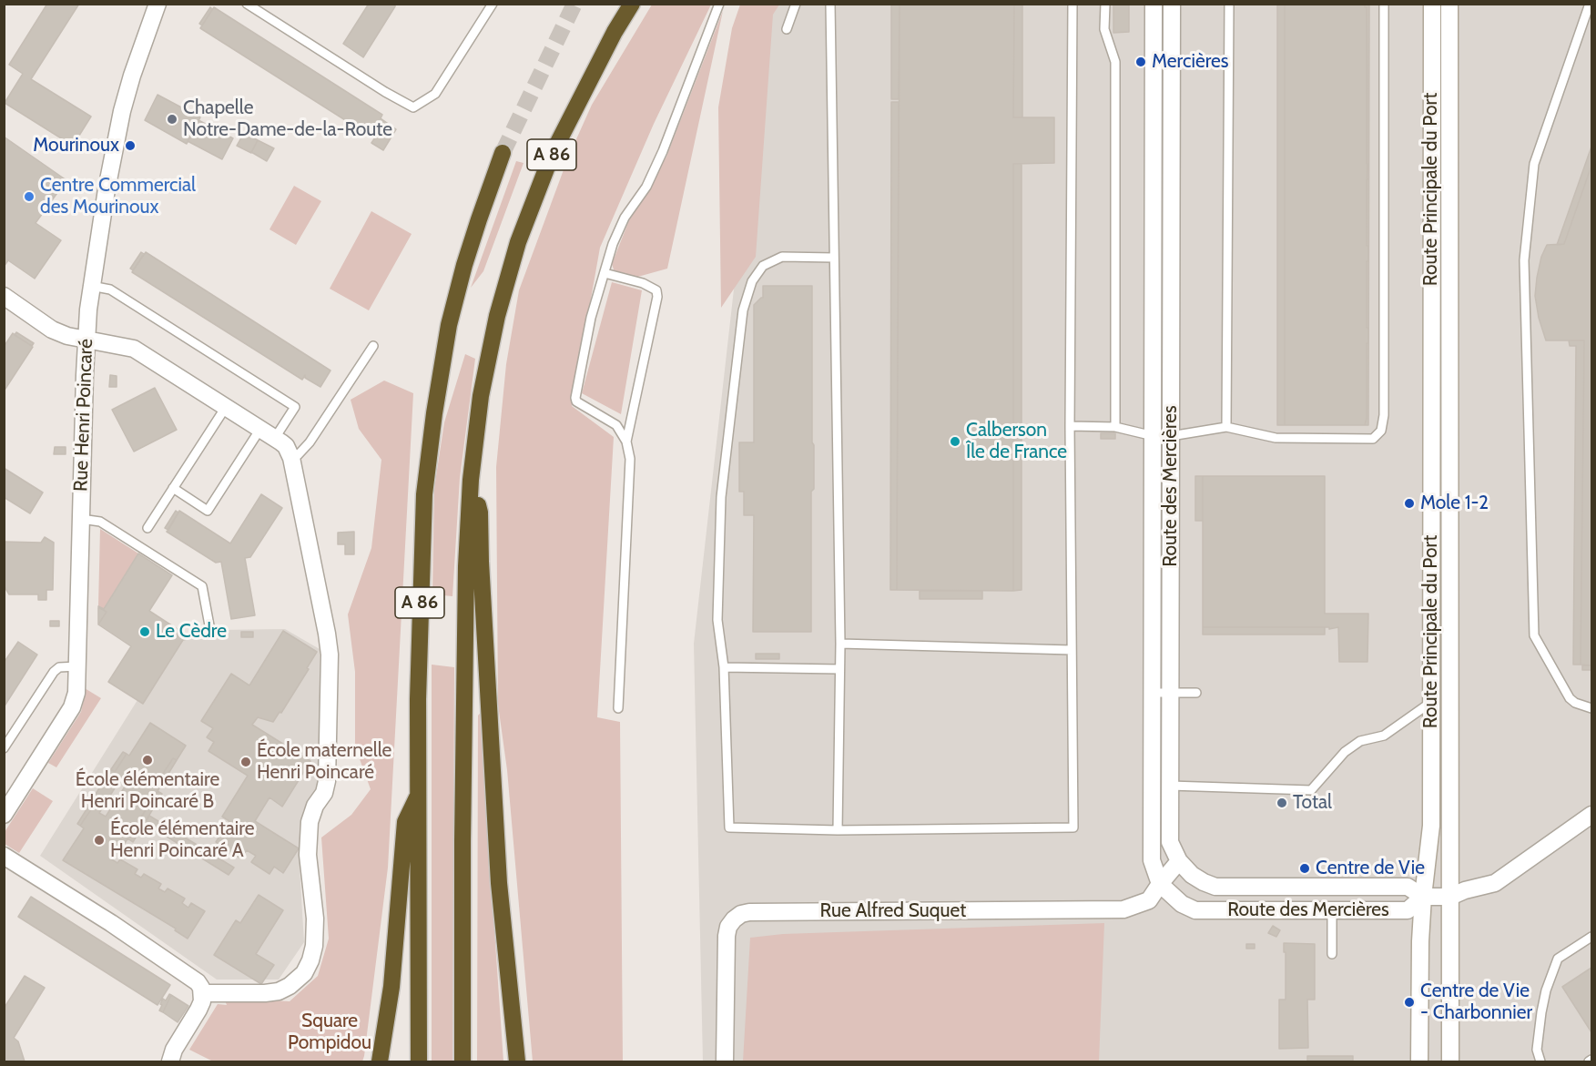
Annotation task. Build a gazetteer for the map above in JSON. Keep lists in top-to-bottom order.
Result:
{
  "streets": {
    "highway": ["A 86"],
    "street": [
      "Route Principale du Port",
      "Rue Henri Poincaré",
      "Route des Mercières",
      "Rue Alfred Suquet"
    ]
  },
  "crossings": [
    ["Route Principale du Port", "Route des Mercières"],
    ["Route des Mercières", "Rue Alfred Suquet"]
  ],
  "parks": ["Square Pompidou"],
  "places": [
    "Mercières",
    "Chapelle Notre-Dame-de-la-Route",
    "Mourinoux",
    "Centre Commercial des Mourinoux",
    "Calberson Île de France",
    "Mole 1-2",
    "Le Cèdre",
    "École élémentaire Henri Poincaré B",
    "École maternelle Henri Poincaré",
    "Total",
    "École élémentaire Henri Poincaré A",
    "Centre de Vie",
    "Centre de Vie - Charbonnier"
  ]
}
